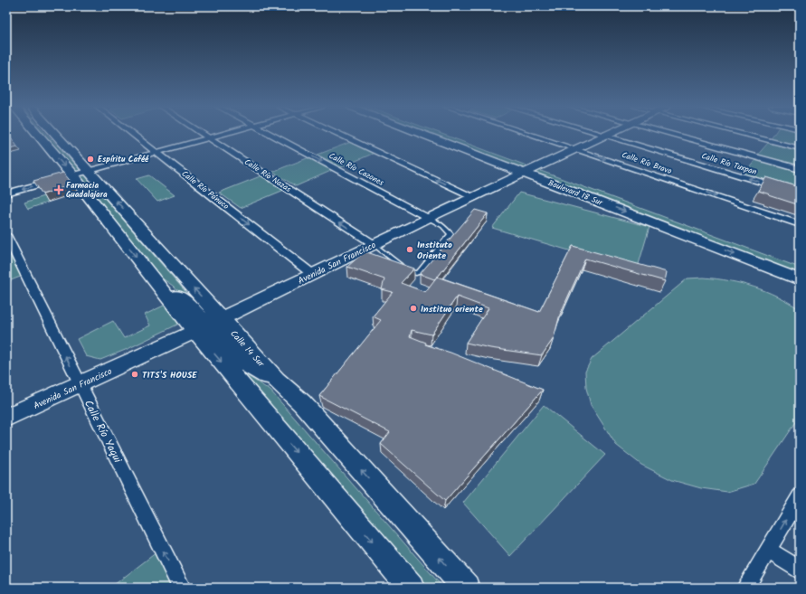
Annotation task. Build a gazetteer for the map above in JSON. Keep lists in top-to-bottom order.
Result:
{
  "streets": {
    "main road": ["Boulevard 18 Sur", "Avenida San Francisco"],
    "street": [
      "Calle Río Bravo",
      "Calle Río Tuxpan",
      "Calle Río Cazones",
      "Calle Río Nazas",
      "Calle Río Pánuco",
      "Calle Río Yaqui"
    ]
  },
  "crossings": [
    ["Calle Río Bravo", "Avenida San Francisco"],
    ["Calle Río Tuxpan", "Avenida San Francisco"],
    ["Calle Río Cazones", "Avenida San Francisco"],
    ["Calle Río Nazas", "Avenida San Francisco"],
    ["Calle Río Pánuco", "Avenida San Francisco"],
    ["Boulevard 18 Sur", "Avenida San Francisco"],
    ["Avenida San Francisco", "Calle Río Yaqui"]
  ],
  "one_way": ["Calle Río Pánuco", "Calle Río Yaqui"],
  "places": {
    "other": [
      "Espíritu Caféé",
      "Instituto Oriente",
      "Instituo oriente",
      "TITS'S HOUSE"
    ],
    "health": ["Farmacia Guadalajara"]
  }
}
